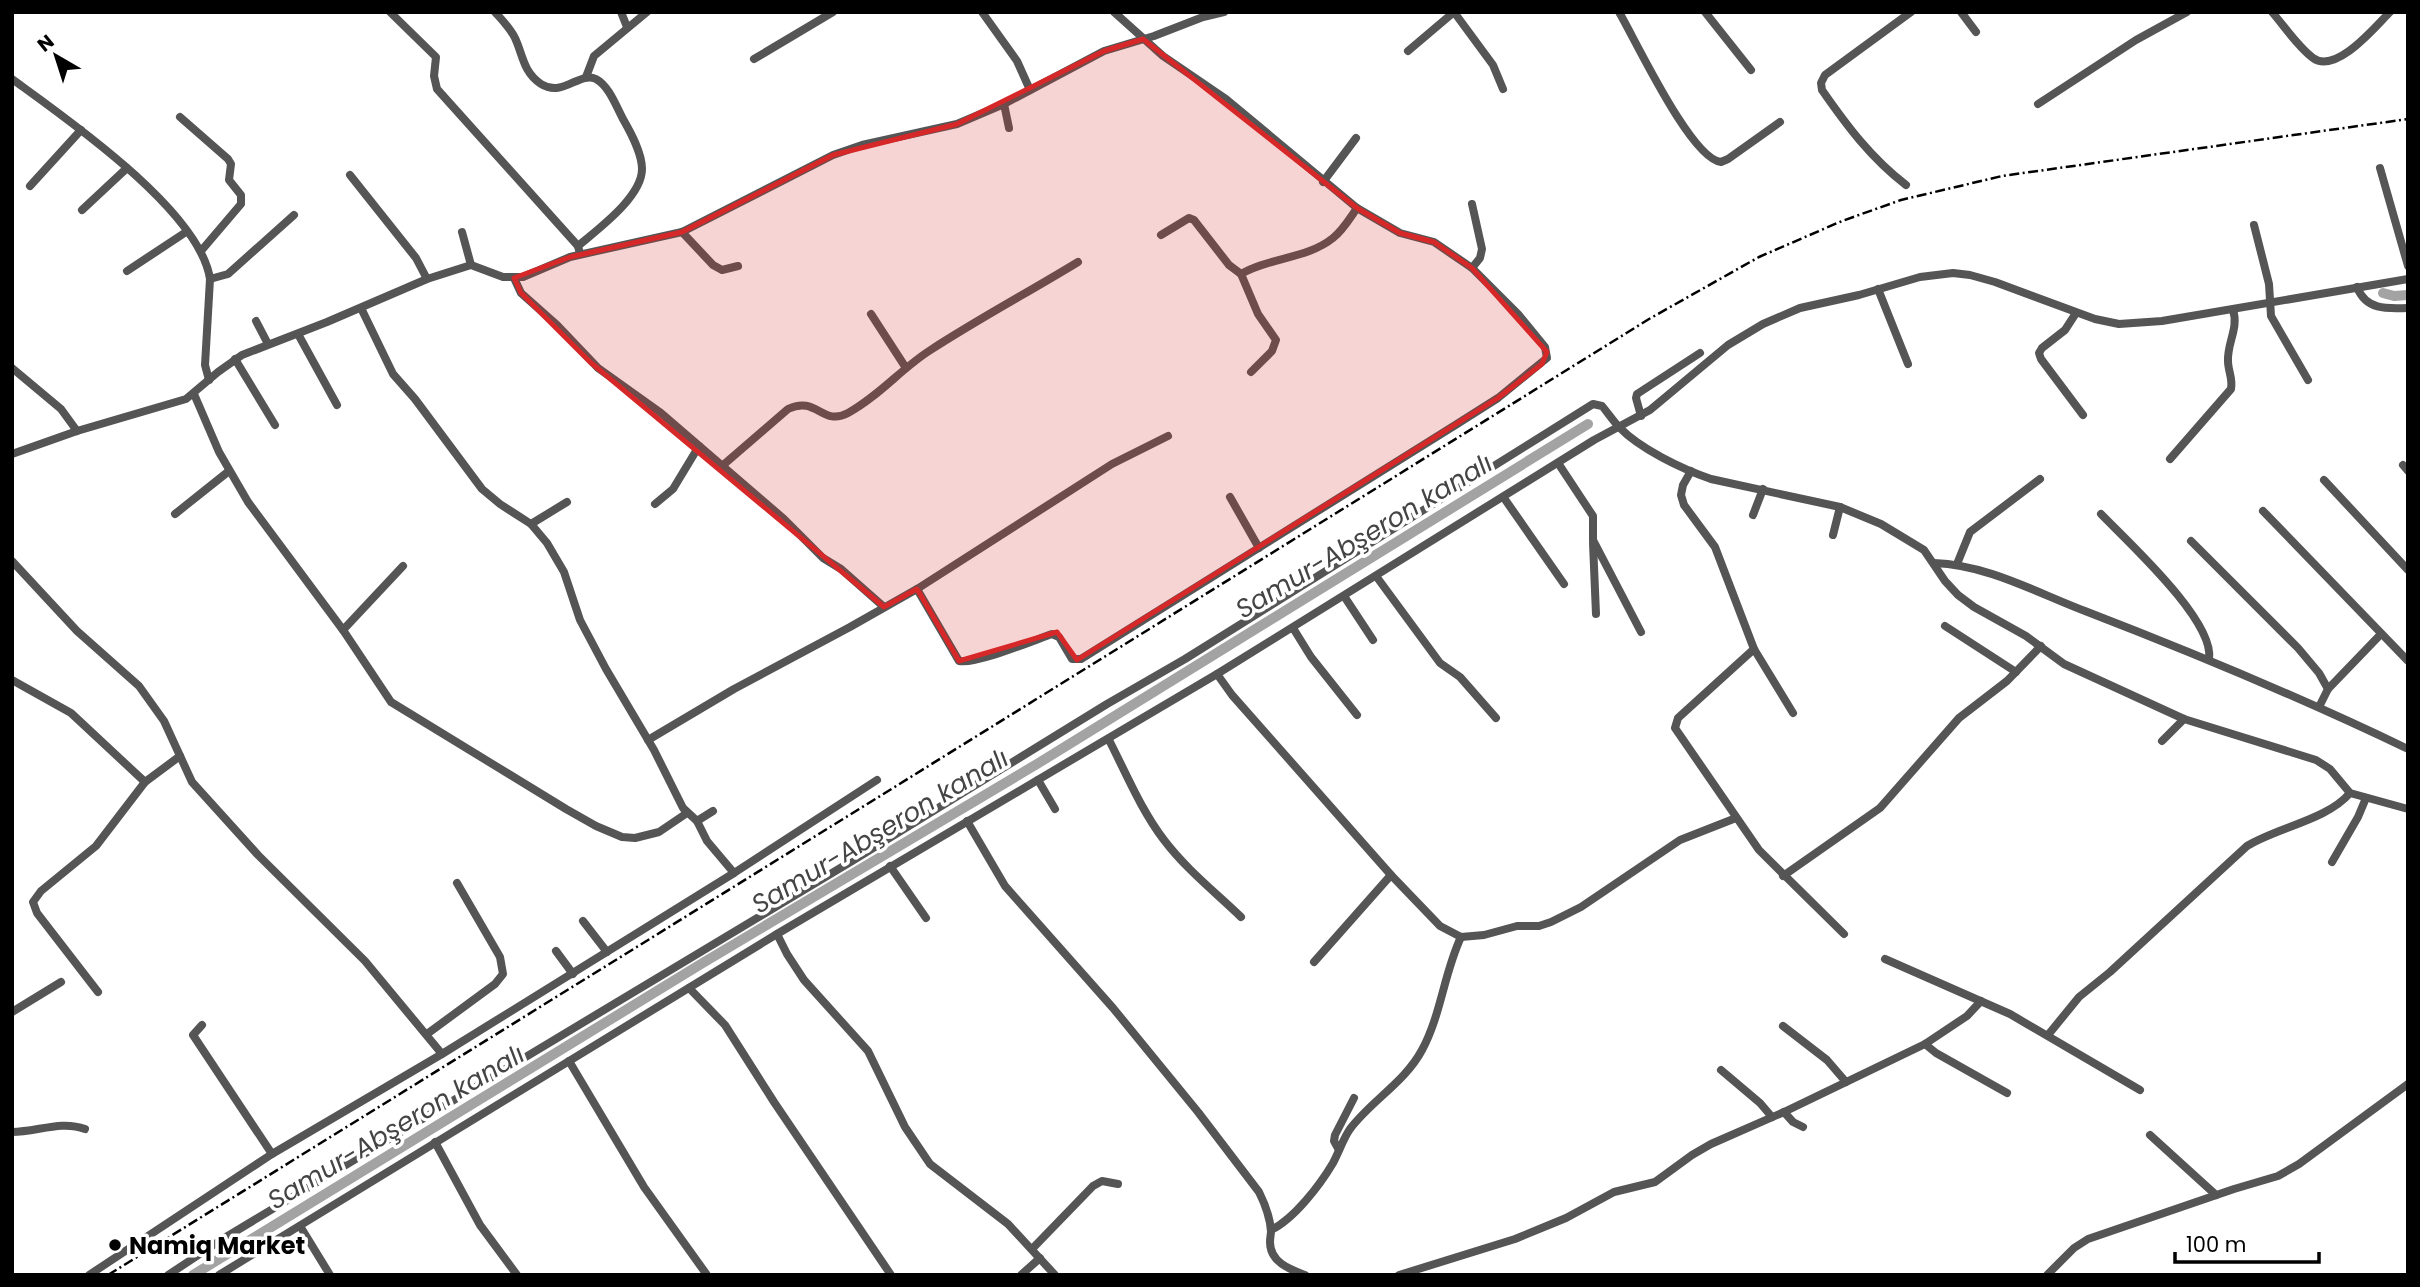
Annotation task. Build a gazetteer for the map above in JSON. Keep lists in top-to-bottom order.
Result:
{
  "water": ["Samur-Abşeron kanalı"],
  "places": ["Namiq Market"],
  "scale_bar": "100 m",
  "north": "top left"
}
